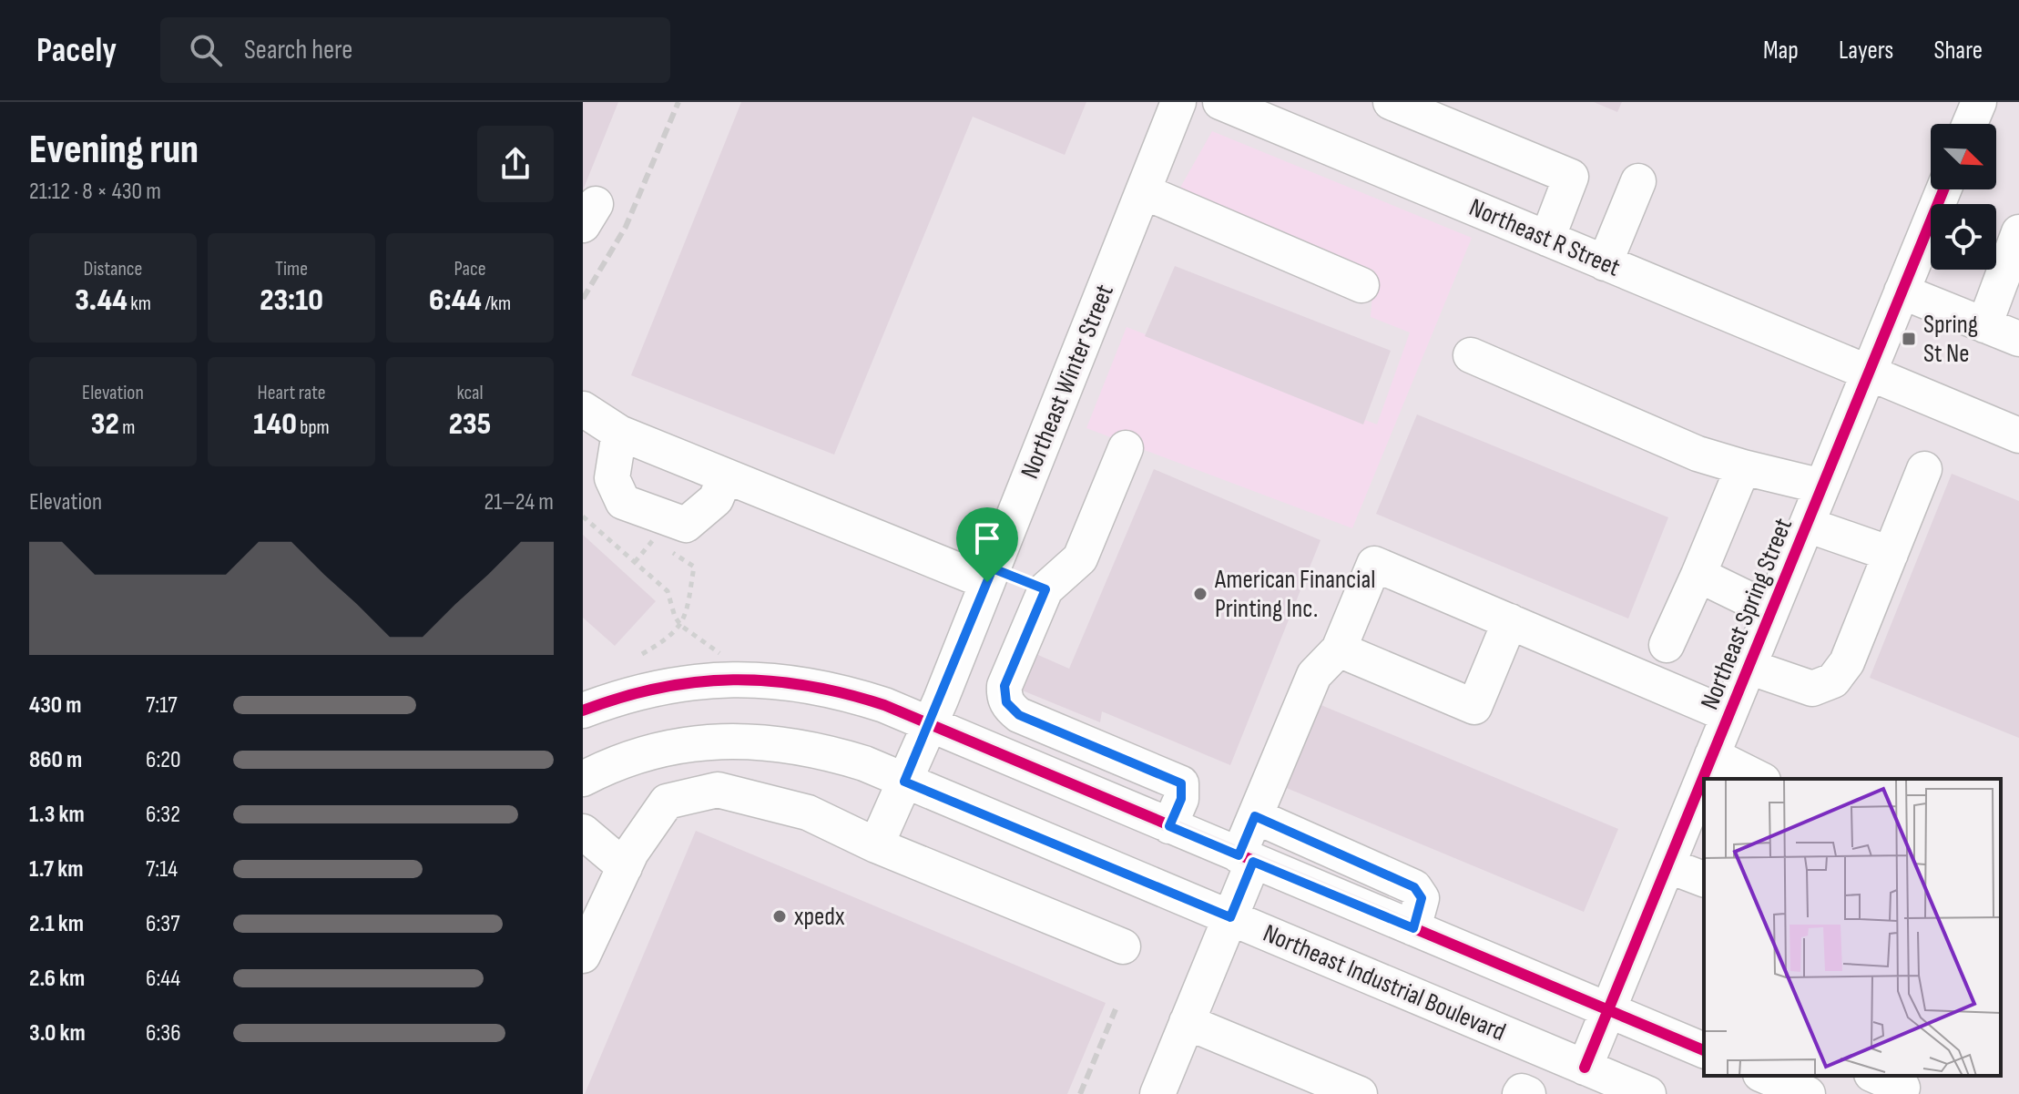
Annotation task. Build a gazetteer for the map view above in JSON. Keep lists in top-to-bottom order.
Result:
{
  "streets": {
    "street": [
      "Northeast R Street",
      "Northeast Winter Street",
      "Northeast Spring Street",
      "Northeast Industrial Boulevard"
    ]
  },
  "crossings": [
    ["Northeast R Street", "Northeast Spring Street"],
    ["Northeast Winter Street", "Northeast Industrial Boulevard"],
    ["Northeast Spring Street", "Northeast Industrial Boulevard"]
  ],
  "places": {
    "transit": ["Spring St Ne"],
    "other": ["American Financial Printing Inc.", "xpedx"]
  },
  "north": "bottom right",
  "page": {
    "header": "Pacely",
    "search": "Search here",
    "nav": ["Map", "Layers", "Share"],
    "heading": ["Evening run", "21:12 · 8 × 430 m"],
    "stats": [
      ["Distance", "3.44 km"],
      ["Time", "23:10"],
      ["Pace", "6:44 /km"],
      ["Elevation", "32 m"],
      ["Heart rate", "140 bpm"],
      ["kcal", "235"]
    ],
    "chart": ["Elevation", "21–24 m"],
    "list": [
      {
        "name": "430 m",
        "note": "7:17"
      },
      {
        "name": "860 m",
        "note": "6:20"
      },
      {
        "name": "1.3 km",
        "note": "6:32"
      },
      {
        "name": "1.7 km",
        "note": "7:14"
      },
      {
        "name": "2.1 km",
        "note": "6:37"
      },
      {
        "name": "2.6 km",
        "note": "6:44"
      },
      {
        "name": "3.0 km",
        "note": "6:36"
      }
    ]
  }
}
